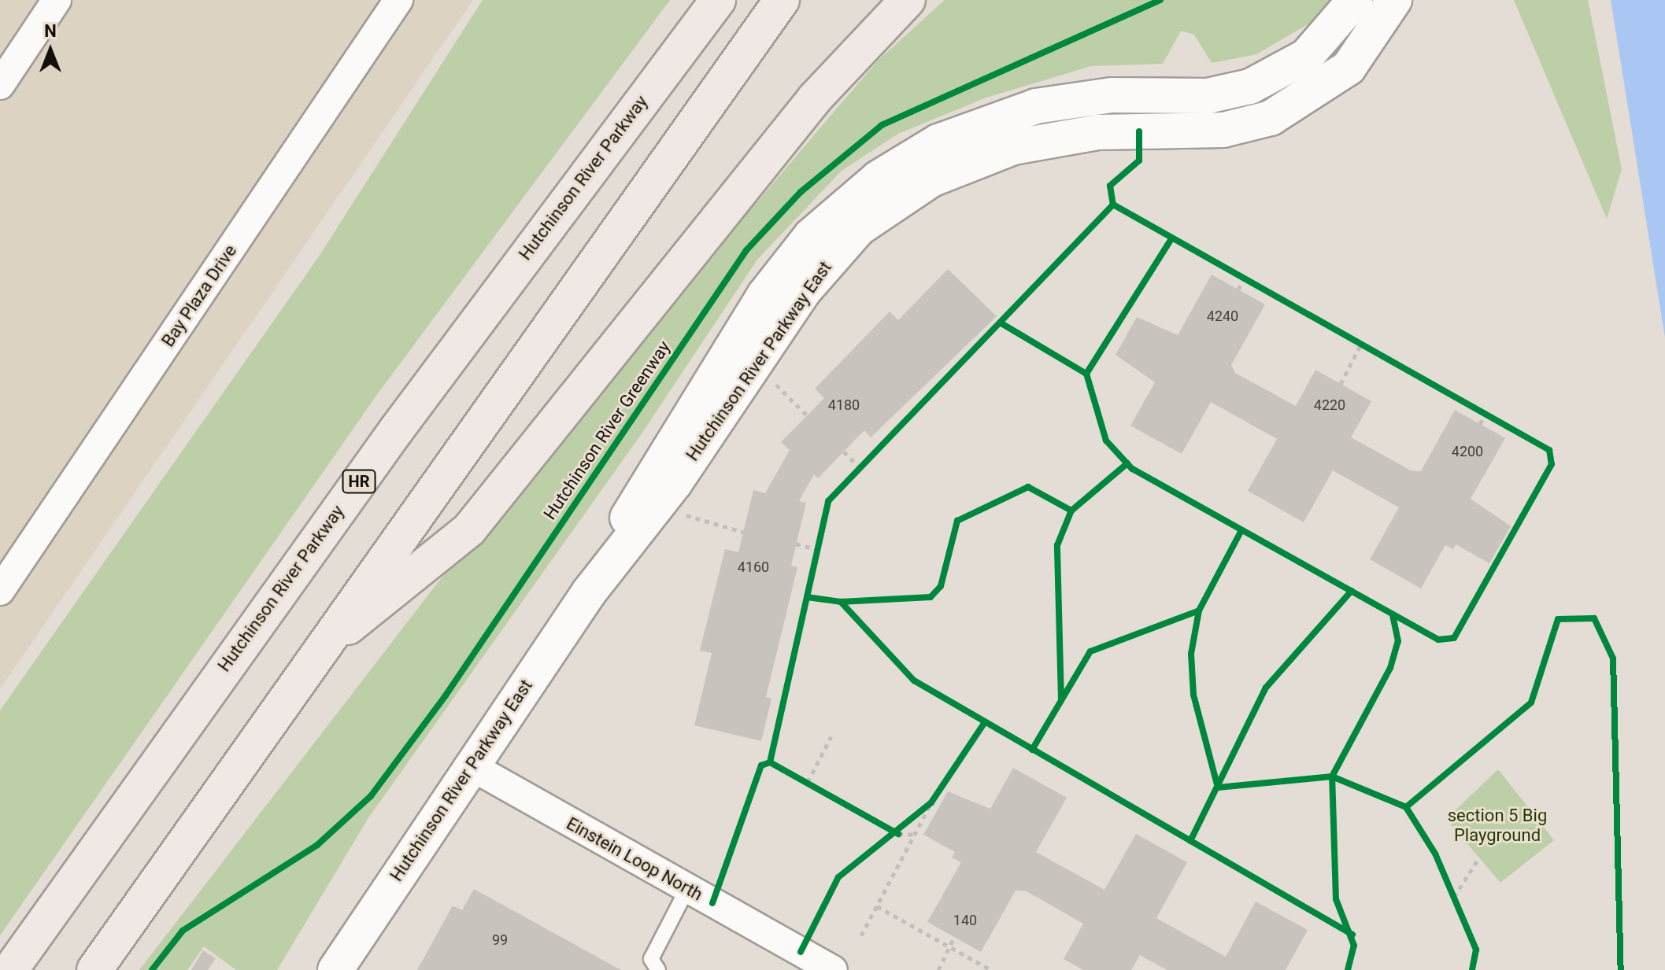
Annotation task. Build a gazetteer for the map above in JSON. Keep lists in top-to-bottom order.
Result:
{
  "streets": {
    "highway": ["Hutchinson River Parkway", "HR"],
    "street": ["Bay Plaza Drive", "Hutchinson River Parkway East", "Einstein Loop North"],
    "cycle path": ["Hutchinson River Greenway"]
  },
  "crossings": [
    ["Hutchinson River Parkway East", "Einstein Loop North"]
  ],
  "parks": ["section 5 Big Playground"],
  "house_numbers": [
    "4240",
    "4180",
    "4220",
    "4200",
    "4160",
    "140",
    "99"
  ],
  "north": "top"
}
